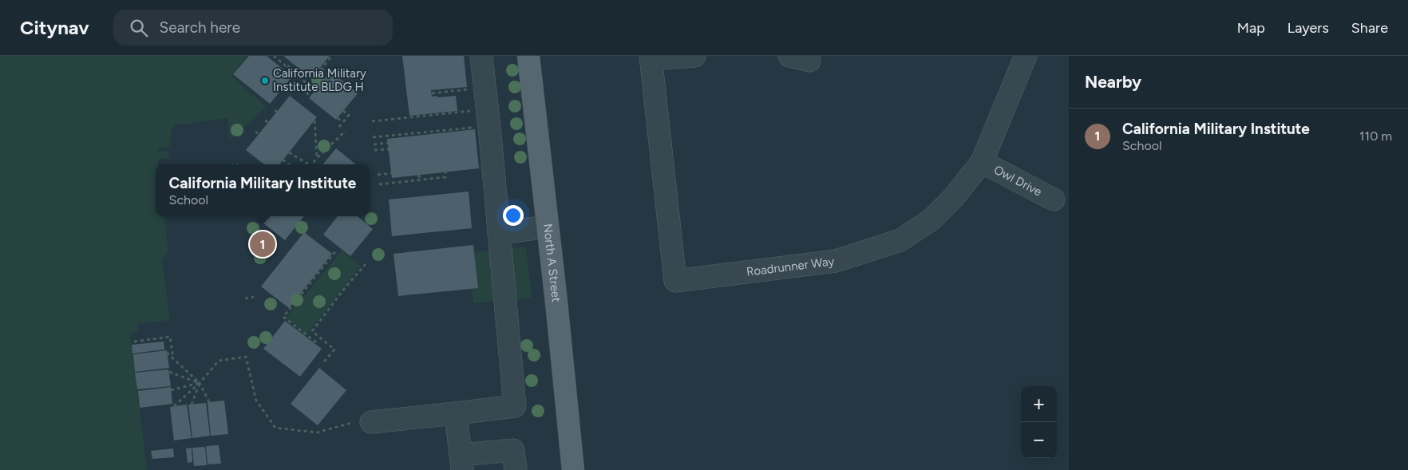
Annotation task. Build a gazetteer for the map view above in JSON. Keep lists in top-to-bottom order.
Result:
{
  "streets": {
    "main road": ["North A Street"],
    "street": ["Owl Drive", "Roadrunner Way"]
  },
  "crossings": [
    ["Owl Drive", "Roadrunner Way"]
  ],
  "places": ["California Military Institute BLDG H"],
  "page": {
    "header": "Citynav",
    "search": "Search here",
    "nav": ["Map", "Layers", "Share"],
    "heading": "Nearby",
    "list": [
      {
        "mark": "1",
        "name": "California Military Institute",
        "note": "School",
        "value": "110 m"
      }
    ],
    "popup": ["California Military Institute", "School"],
    "pins": "1",
    "map_buttons": ["+", "−"]
  }
}
